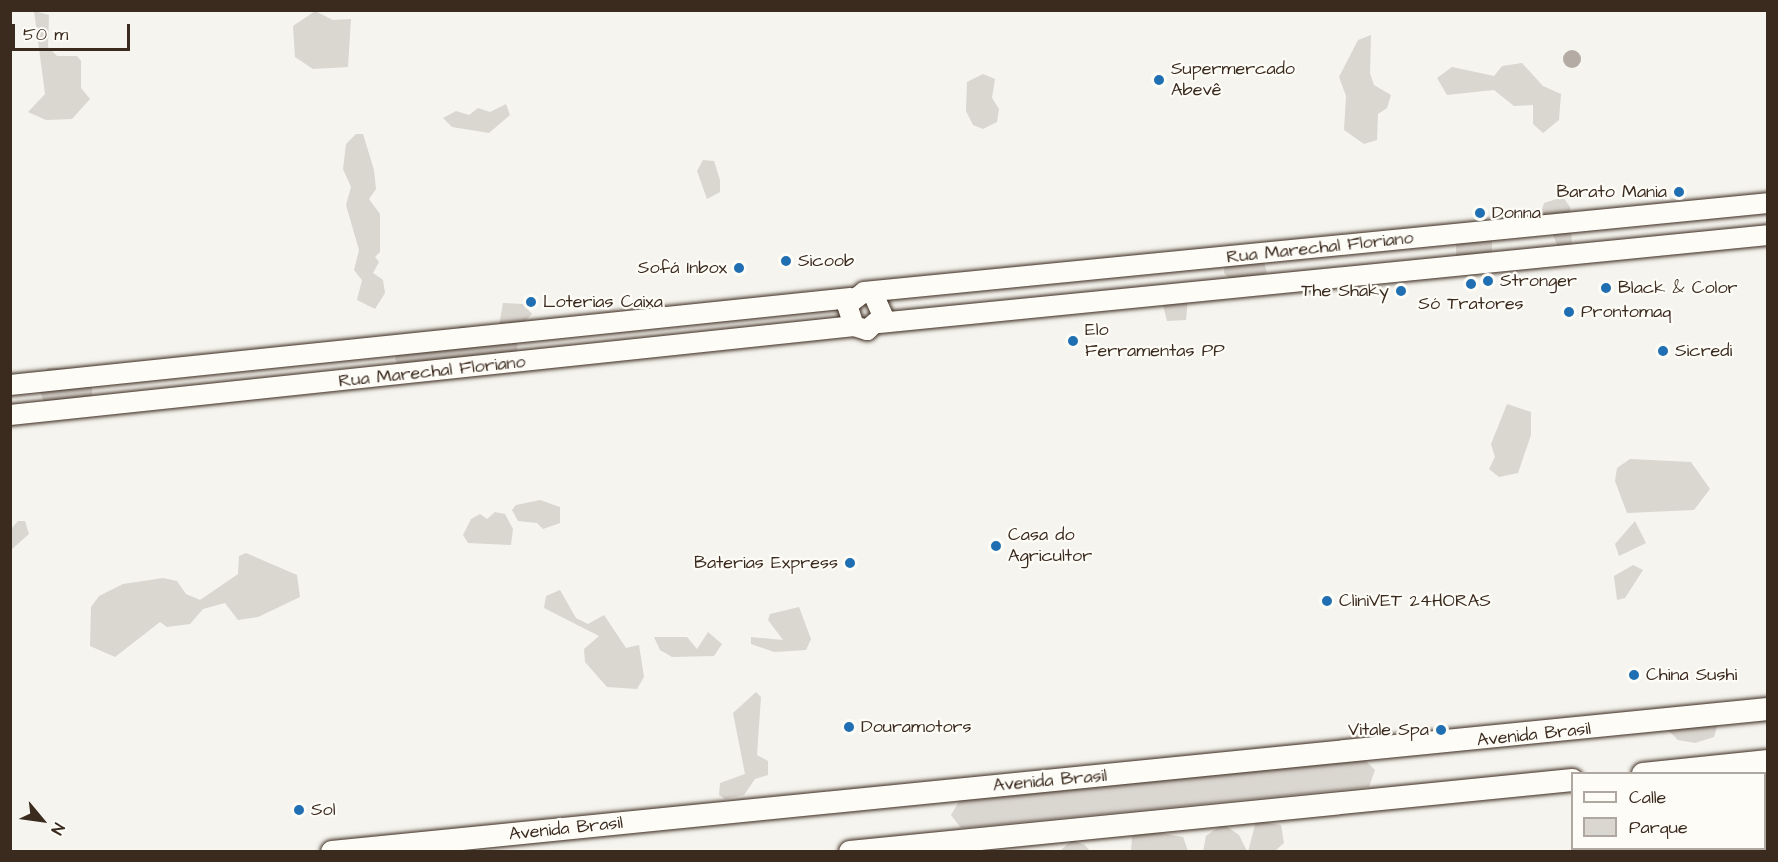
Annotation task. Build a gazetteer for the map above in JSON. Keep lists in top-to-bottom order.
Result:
{
  "streets": {
    "main road": ["Rua Marechal Floriano", "Avenida Brasil"]
  },
  "places": [
    "Supermercado Abevê",
    "Barato Mania",
    "Donna",
    "Sicoob",
    "Sofá Inbox",
    "Stronger",
    "Só Tratores",
    "Black & Color",
    "The Shaky",
    "Loterias Caixa",
    "Prontomaq",
    "Elo Ferramentas PP",
    "Sicredi",
    "Casa do Agricultor",
    "Baterias Express",
    "CliniVET 24HORAS",
    "China Sushi",
    "Douramotors",
    "Vitale Spa",
    "Sol"
  ],
  "legend": ["Calle", "Parque"],
  "scale_bar": "50 m",
  "north": "bottom right"
}
